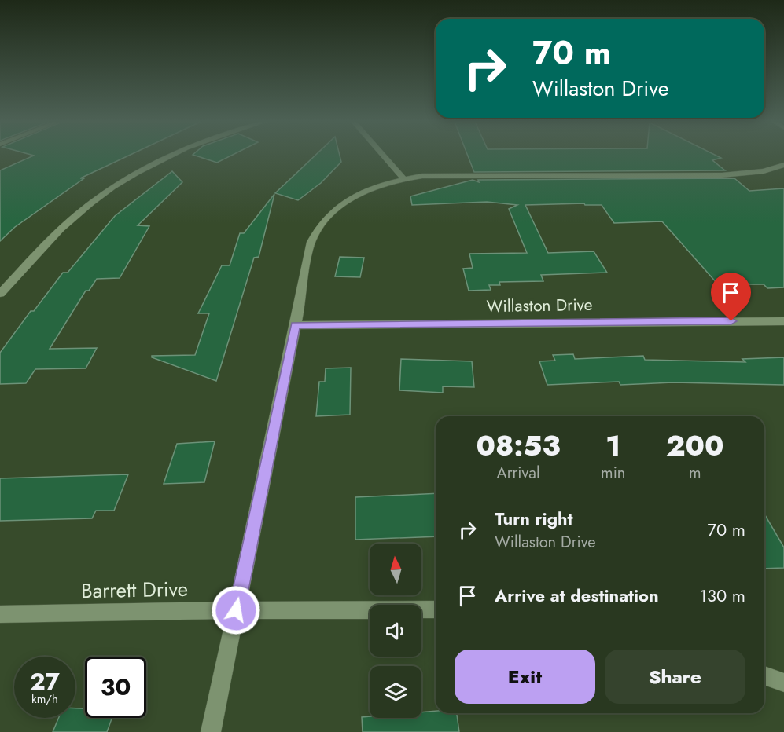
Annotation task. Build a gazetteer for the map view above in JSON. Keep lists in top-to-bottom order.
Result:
{
  "streets": {
    "street": ["Willaston Drive", "Barrett Drive"]
  },
  "north": "top",
  "page": {
    "turn": ["70 m", "Willaston Drive"],
    "eta": [
      "08:53",
      "Arrival",
      "1",
      "min",
      "200",
      "m"
    ],
    "list": [
      {
        "name": "Turn right",
        "note": "Willaston Drive",
        "value": "70 m"
      },
      {
        "name": "Arrive at destination",
        "value": "130 m"
      }
    ],
    "buttons": ["Exit", "Share"],
    "speed": "27 km/h",
    "limit": "30"
  }
}
